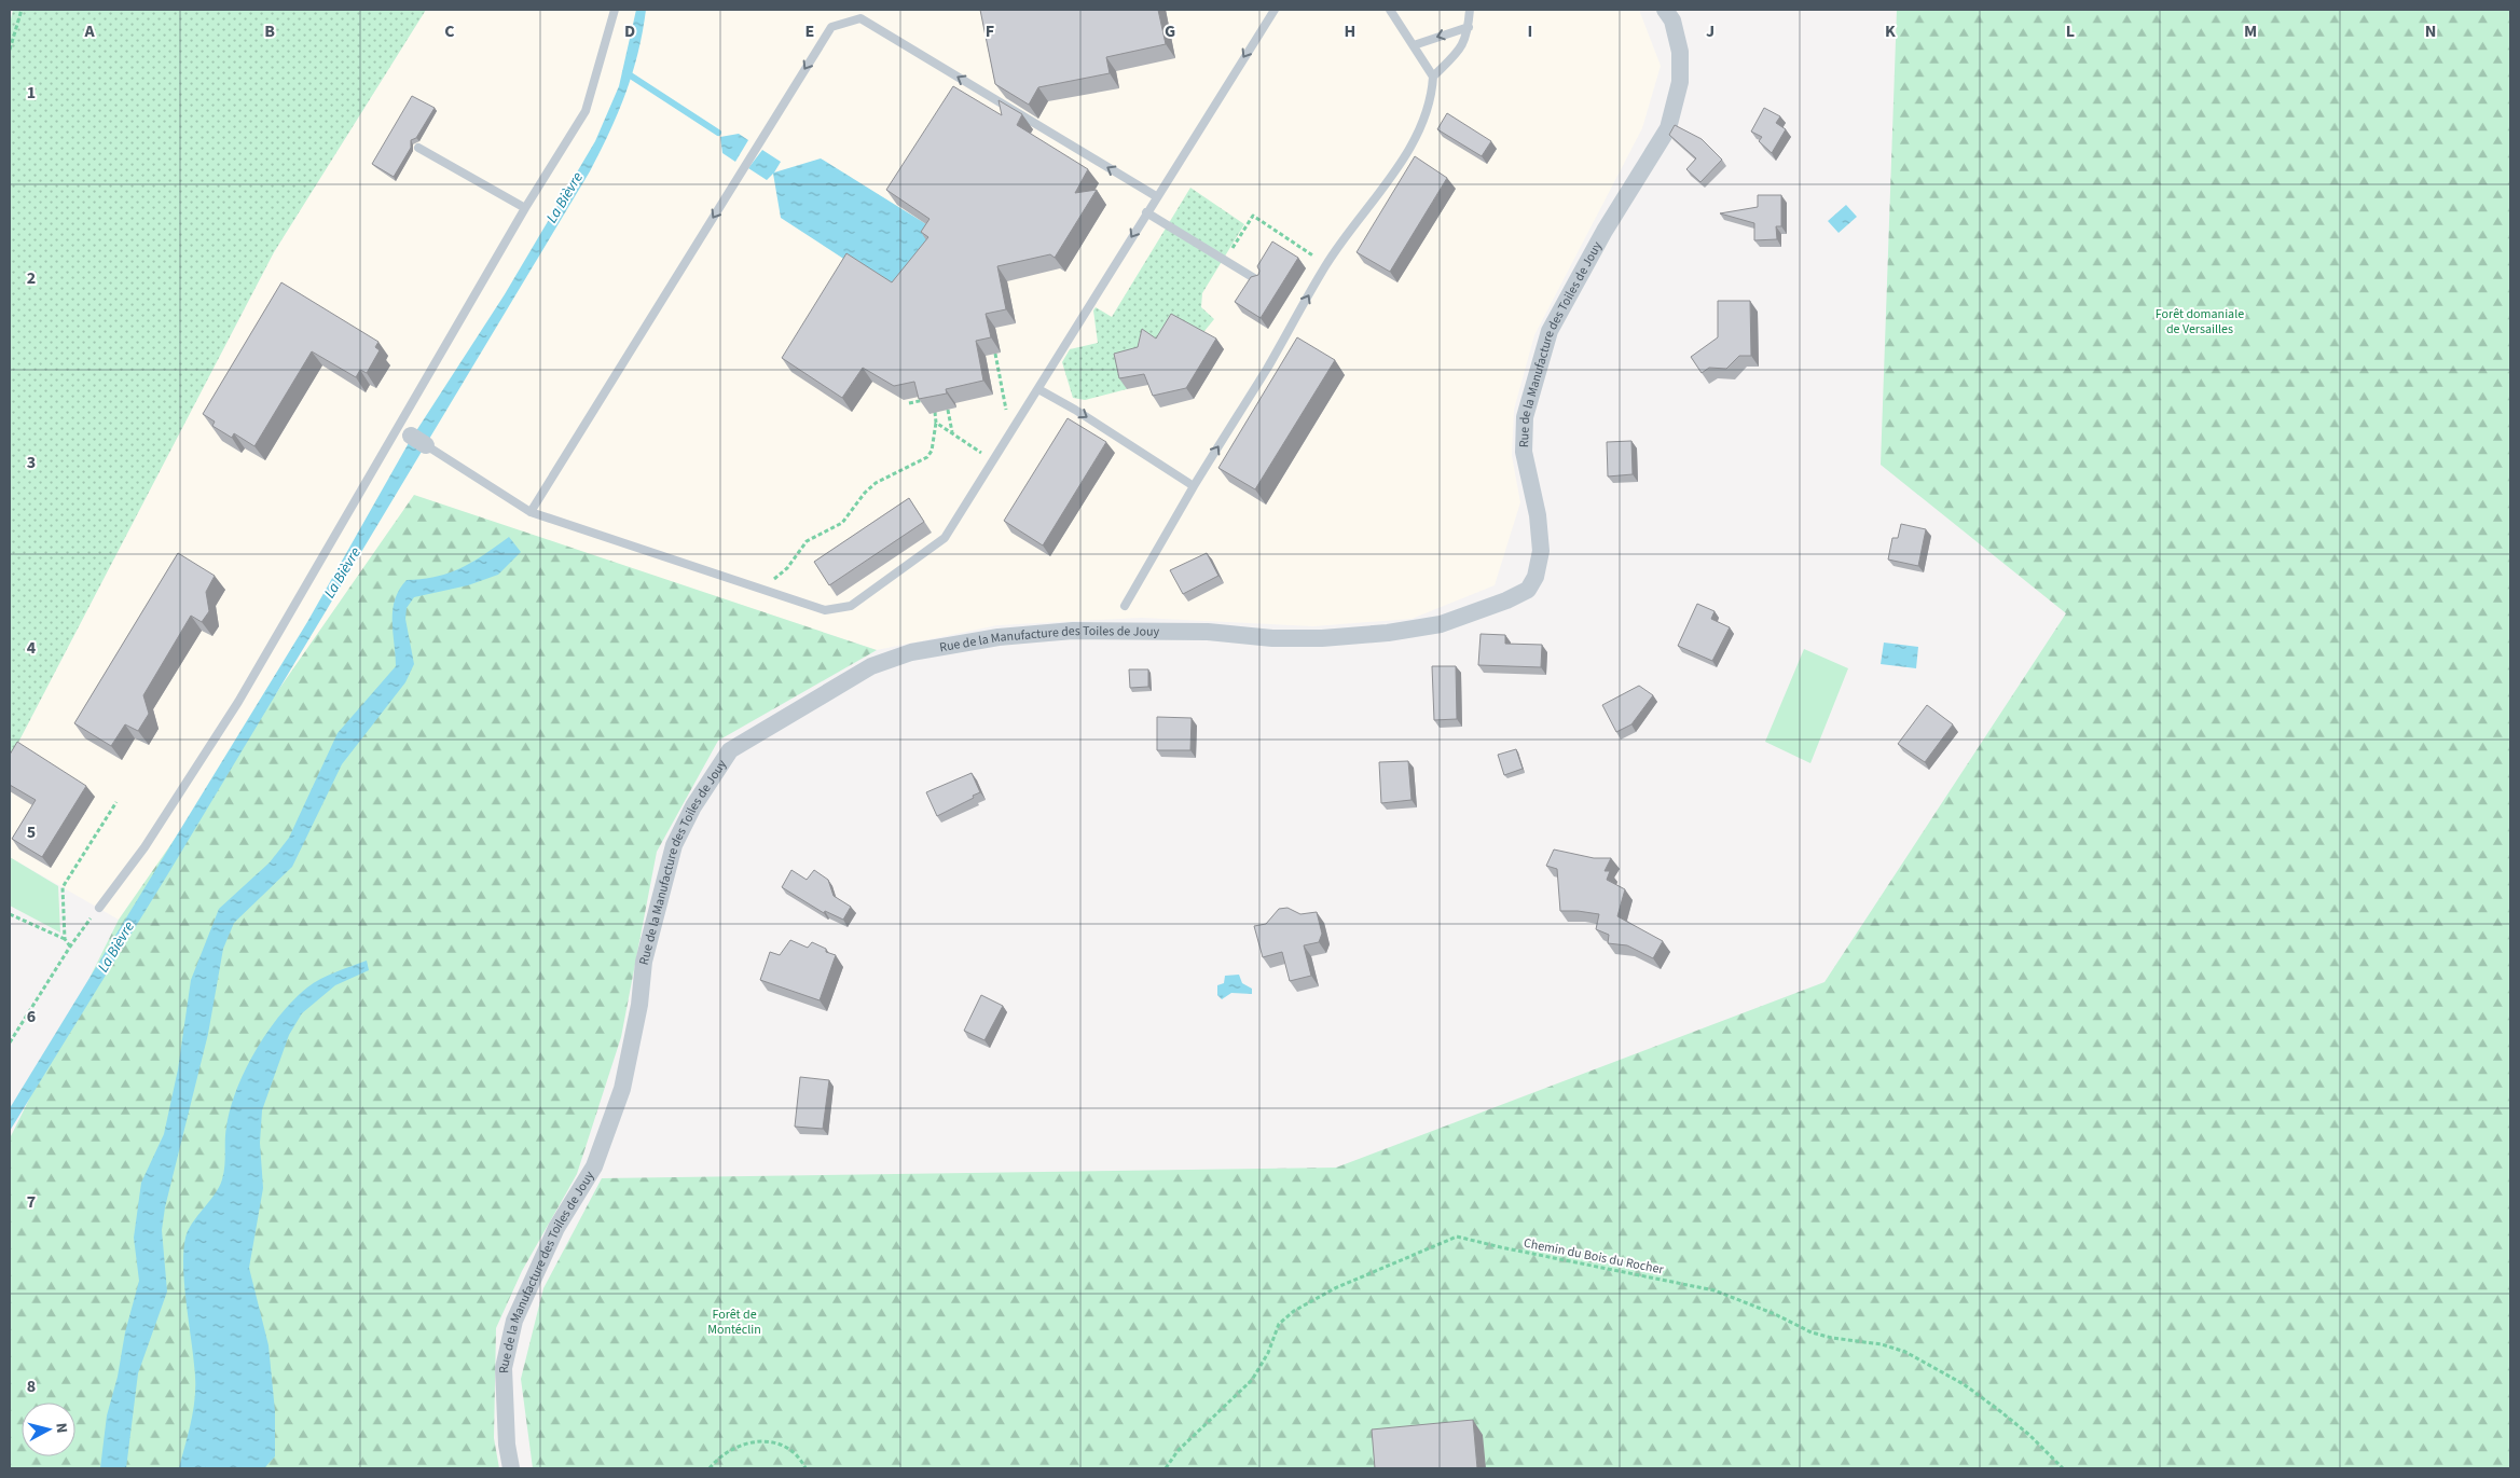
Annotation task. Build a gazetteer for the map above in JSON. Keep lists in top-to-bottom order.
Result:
{
  "streets": {
    "street": ["Rue de la Manufacture des Toiles de Jouy"],
    "path": ["Chemin du Bois du Rocher"]
  },
  "water": ["La Bièvre"],
  "parks": ["Forêt domaniale de Versailles", "Forêt de Montéclin"],
  "north": "right",
  "grid": {
    "columns": [
      "A",
      "B",
      "C",
      "D",
      "E",
      "F",
      "G",
      "H",
      "I",
      "J",
      "K",
      "L",
      "M",
      "N"
    ],
    "rows": [
      "1",
      "2",
      "3",
      "4",
      "5",
      "6",
      "7",
      "8"
    ]
  }
}
